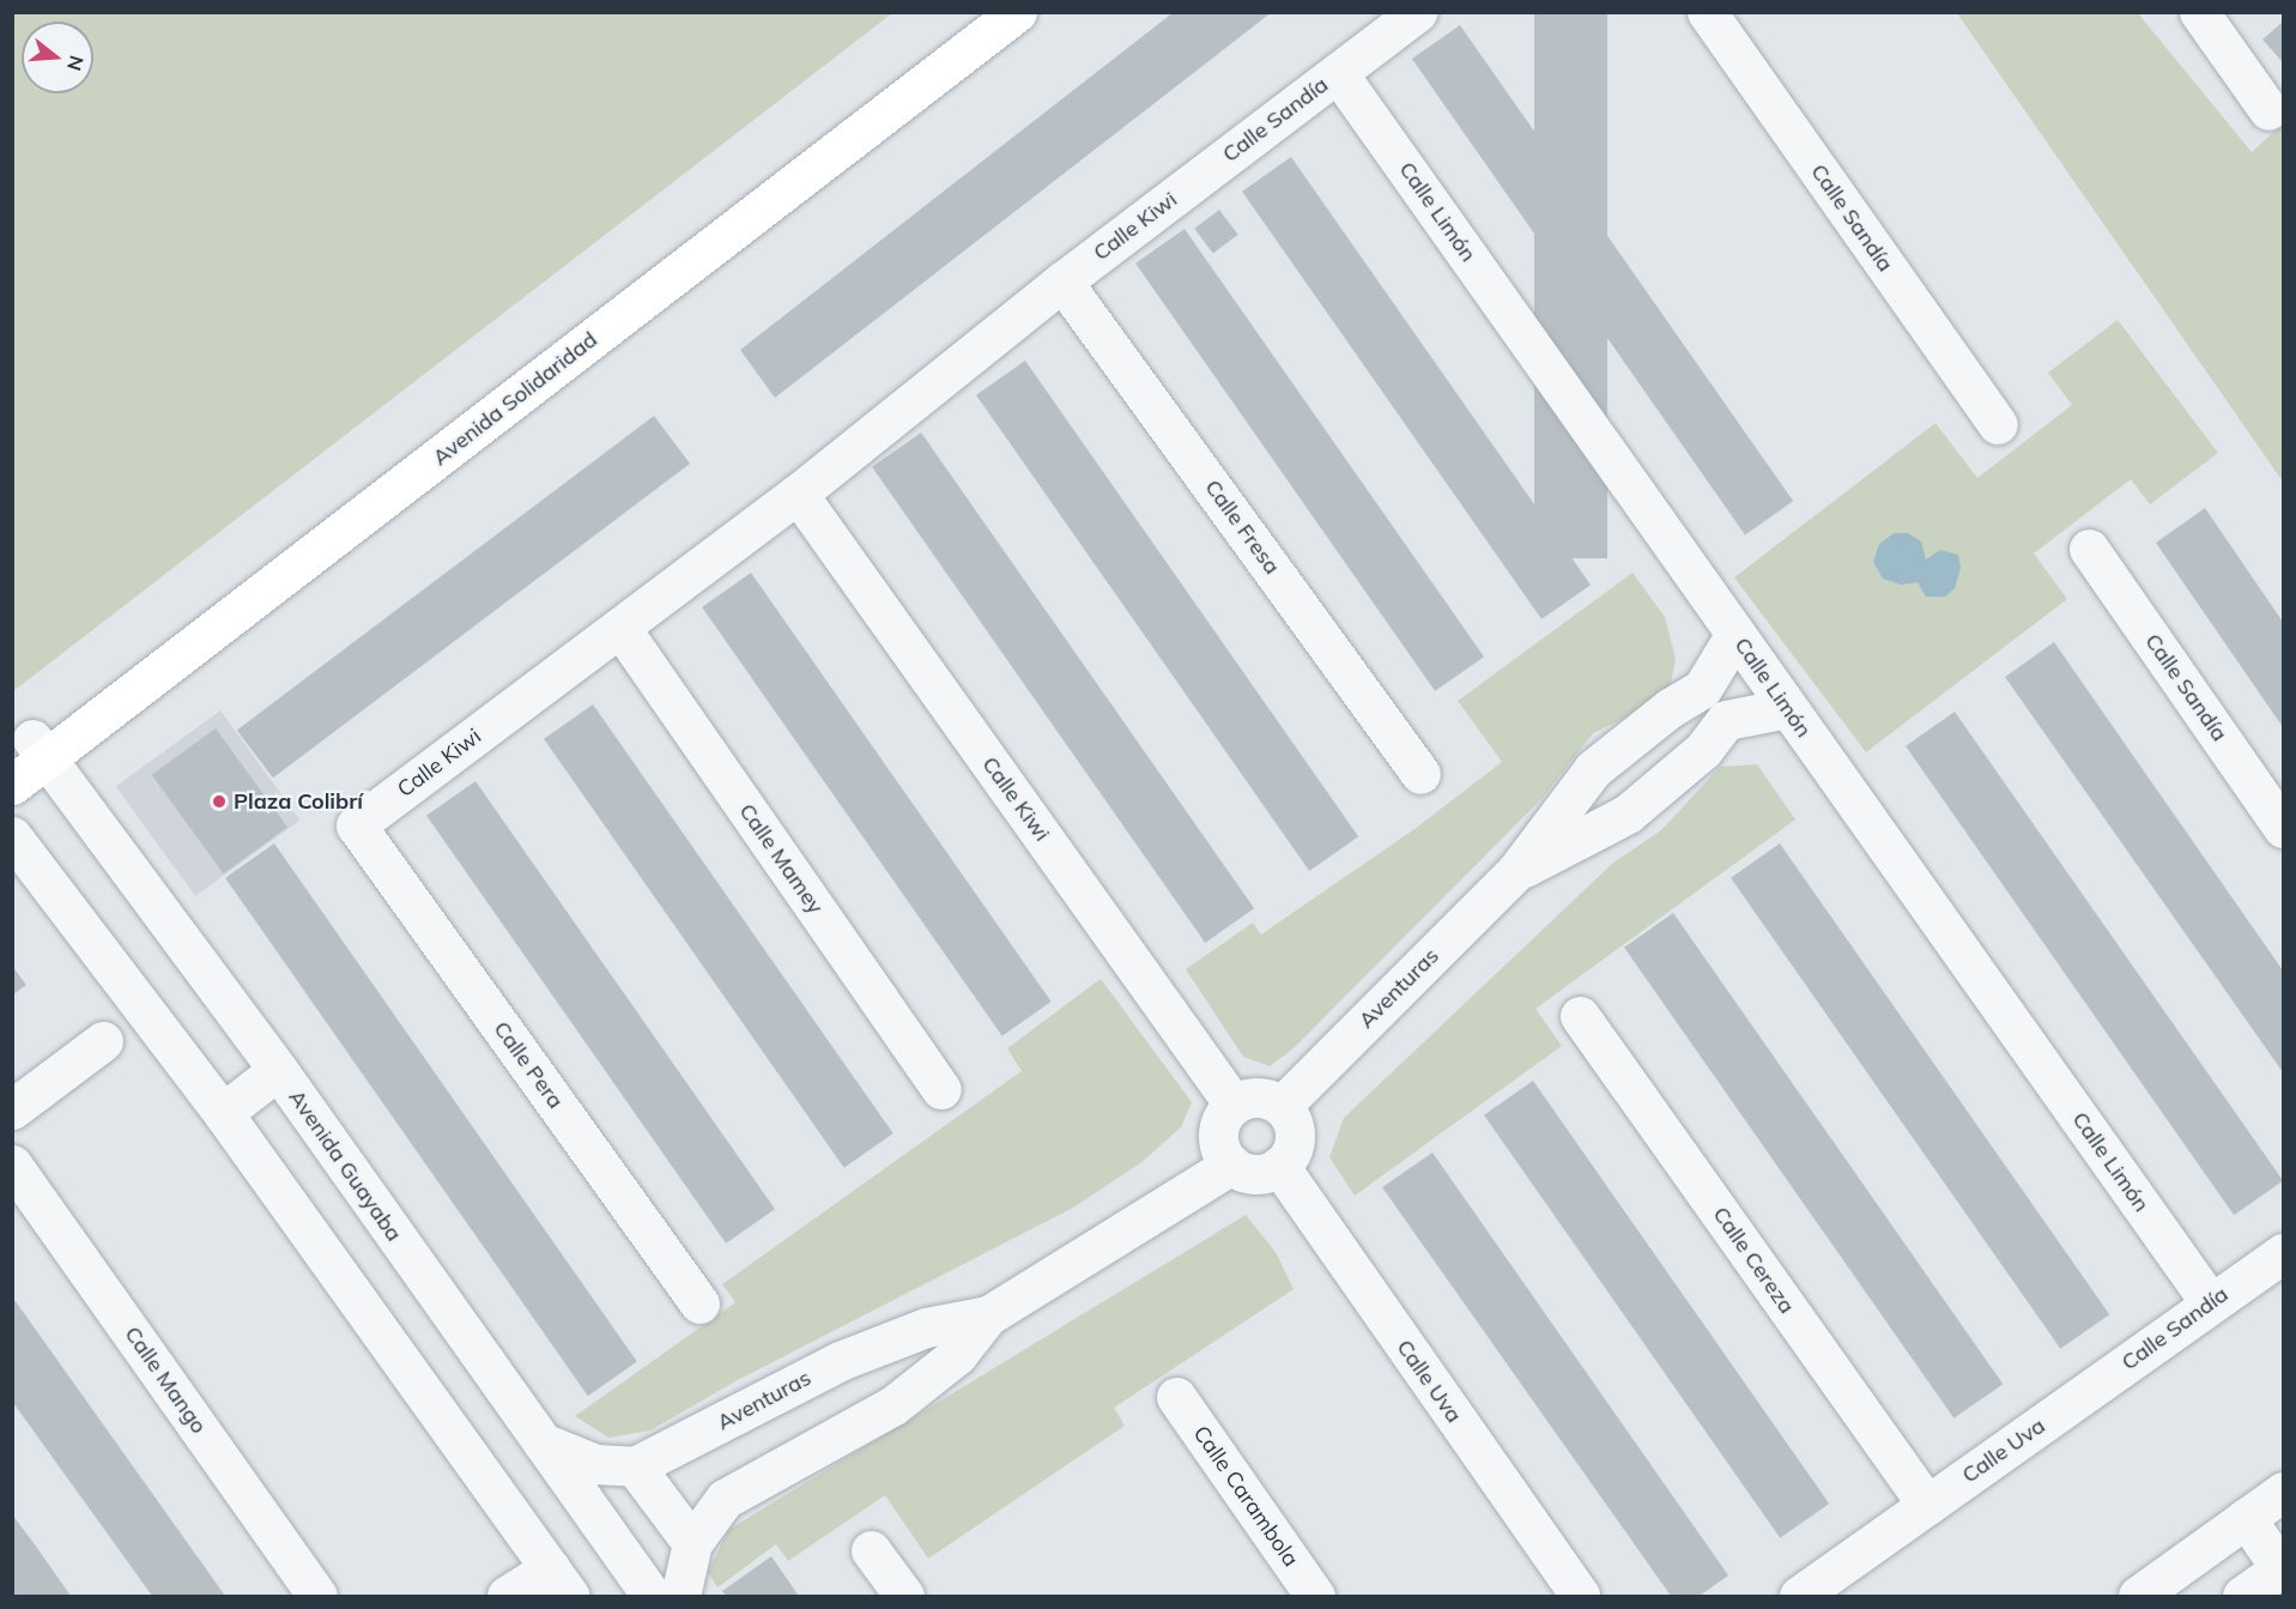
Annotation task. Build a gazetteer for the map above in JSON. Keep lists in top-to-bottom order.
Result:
{
  "streets": {
    "main road": ["Avenida Solidaridad"],
    "street": [
      "Calle Sandía",
      "Calle Limón",
      "Calle Kiwi",
      "Calle Fresa",
      "Calle Mamey",
      "Aventuras",
      "Calle Pera",
      "Avenida Guayaba",
      "Calle Cereza",
      "Calle Mango",
      "Calle Uva",
      "Calle Carambola"
    ]
  },
  "crossings": [
    ["Calle Sandía", "Calle Limón"],
    ["Calle Sandía", "Calle Kiwi"],
    ["Calle Sandía", "Calle Uva"],
    ["Calle Limón", "Aventuras"],
    ["Calle Kiwi", "Calle Fresa"],
    ["Calle Kiwi", "Calle Mamey"],
    ["Calle Kiwi", "Aventuras"],
    ["Calle Kiwi", "Calle Pera"],
    ["Calle Kiwi", "Calle Uva"],
    ["Avenida Solidaridad", "Avenida Guayaba"],
    ["Aventuras", "Calle Uva"],
    ["Calle Cereza", "Calle Uva"]
  ],
  "places": ["Plaza Colibrí"],
  "north": "right"
}
